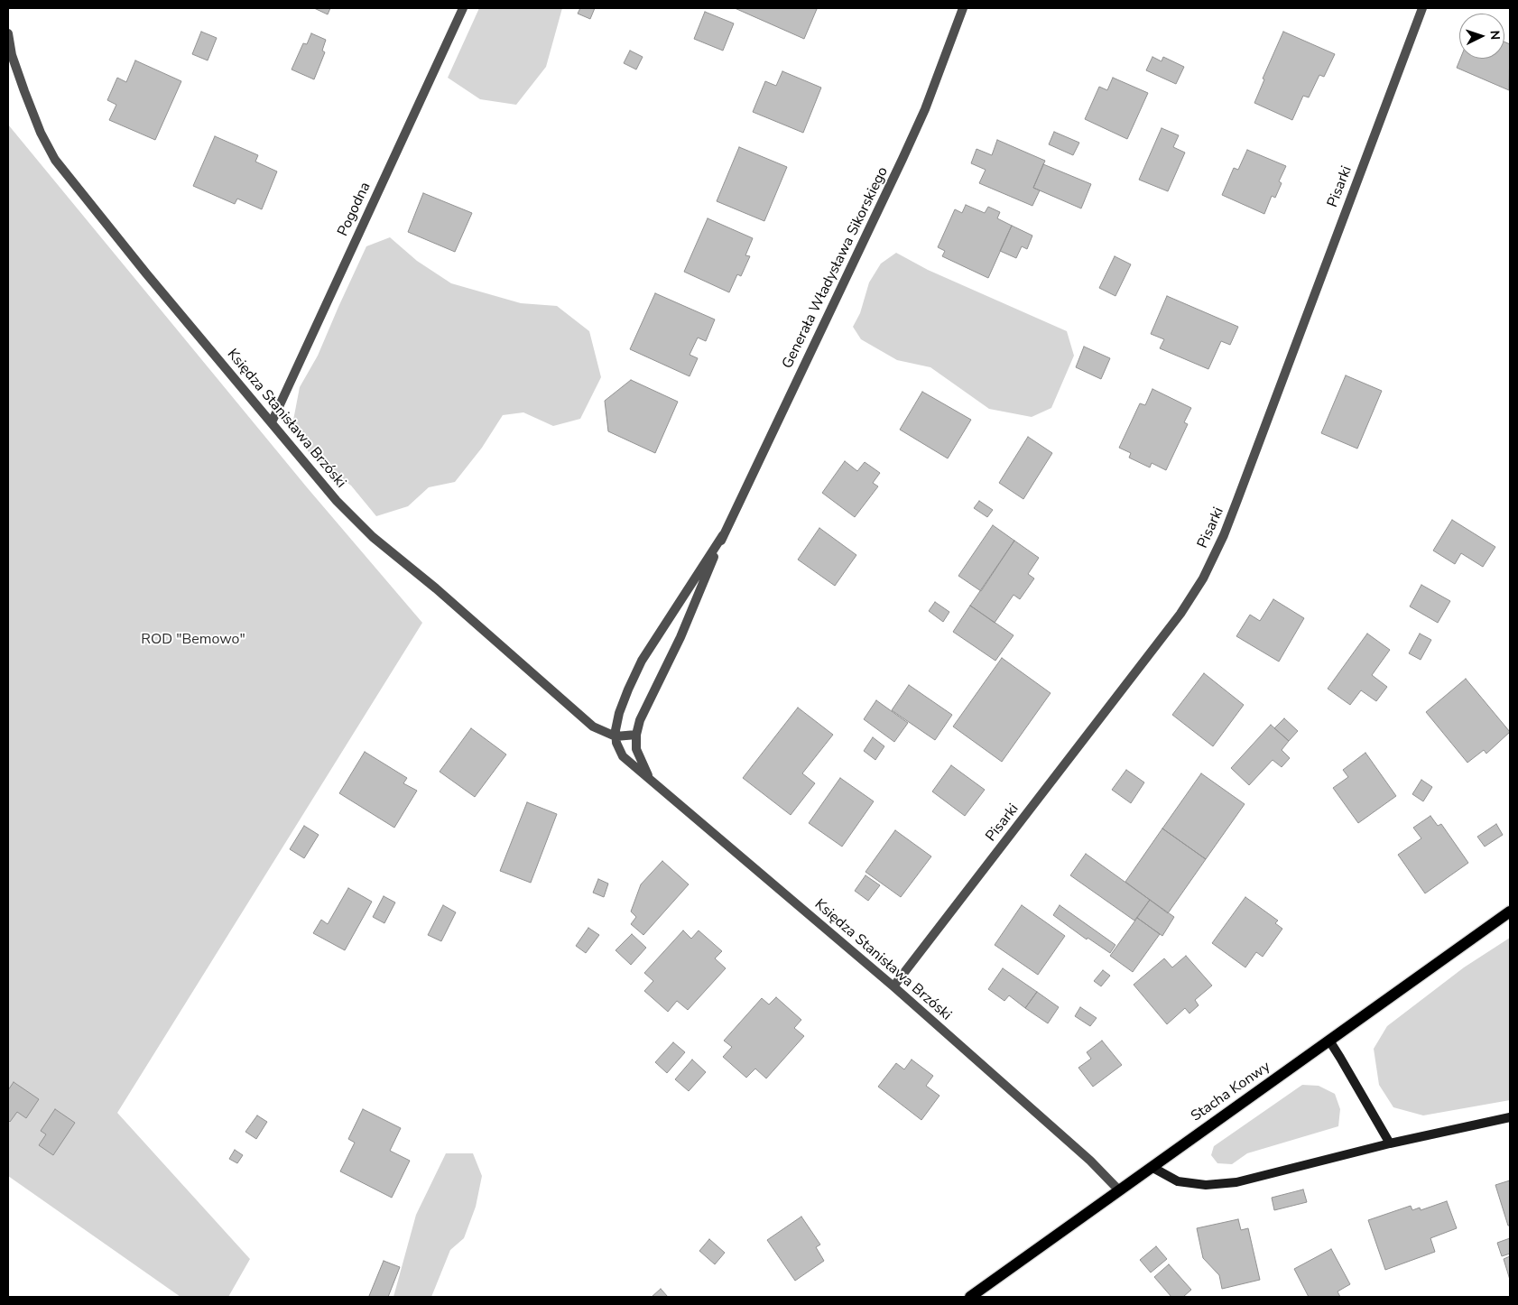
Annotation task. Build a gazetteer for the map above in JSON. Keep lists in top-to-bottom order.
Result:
{
  "streets": {
    "main road": ["Stacha Konwy"],
    "street": [
      "Pisarki",
      "Pogodna",
      "Generała Władysława Sikorskiego",
      "Księdza Stanisława Brzóski"
    ]
  },
  "crossings": [
    ["Pisarki", "Księdza Stanisława Brzóski"],
    ["Pogodna", "Księdza Stanisława Brzóski"],
    ["Generała Władysława Sikorskiego", "Księdza Stanisława Brzóski"],
    ["Księdza Stanisława Brzóski", "Stacha Konwy"]
  ],
  "parks": ["ROD \"Bemowo\""],
  "north": "right"
}
